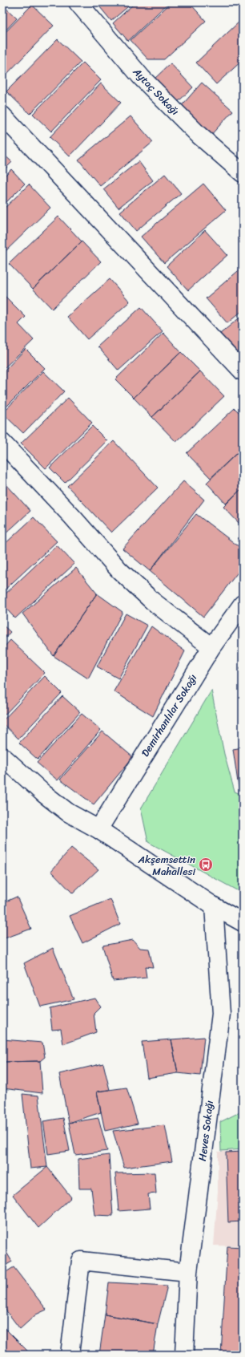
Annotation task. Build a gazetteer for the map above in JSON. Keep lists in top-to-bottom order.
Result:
{
  "streets": {
    "street": ["Aytaç Sokağı", "Demirhanlılar Sokağı", "Heves Sokağı"]
  },
  "places": {
    "bus stop": ["Akşemsettin Mahallesi"]
  }
}
